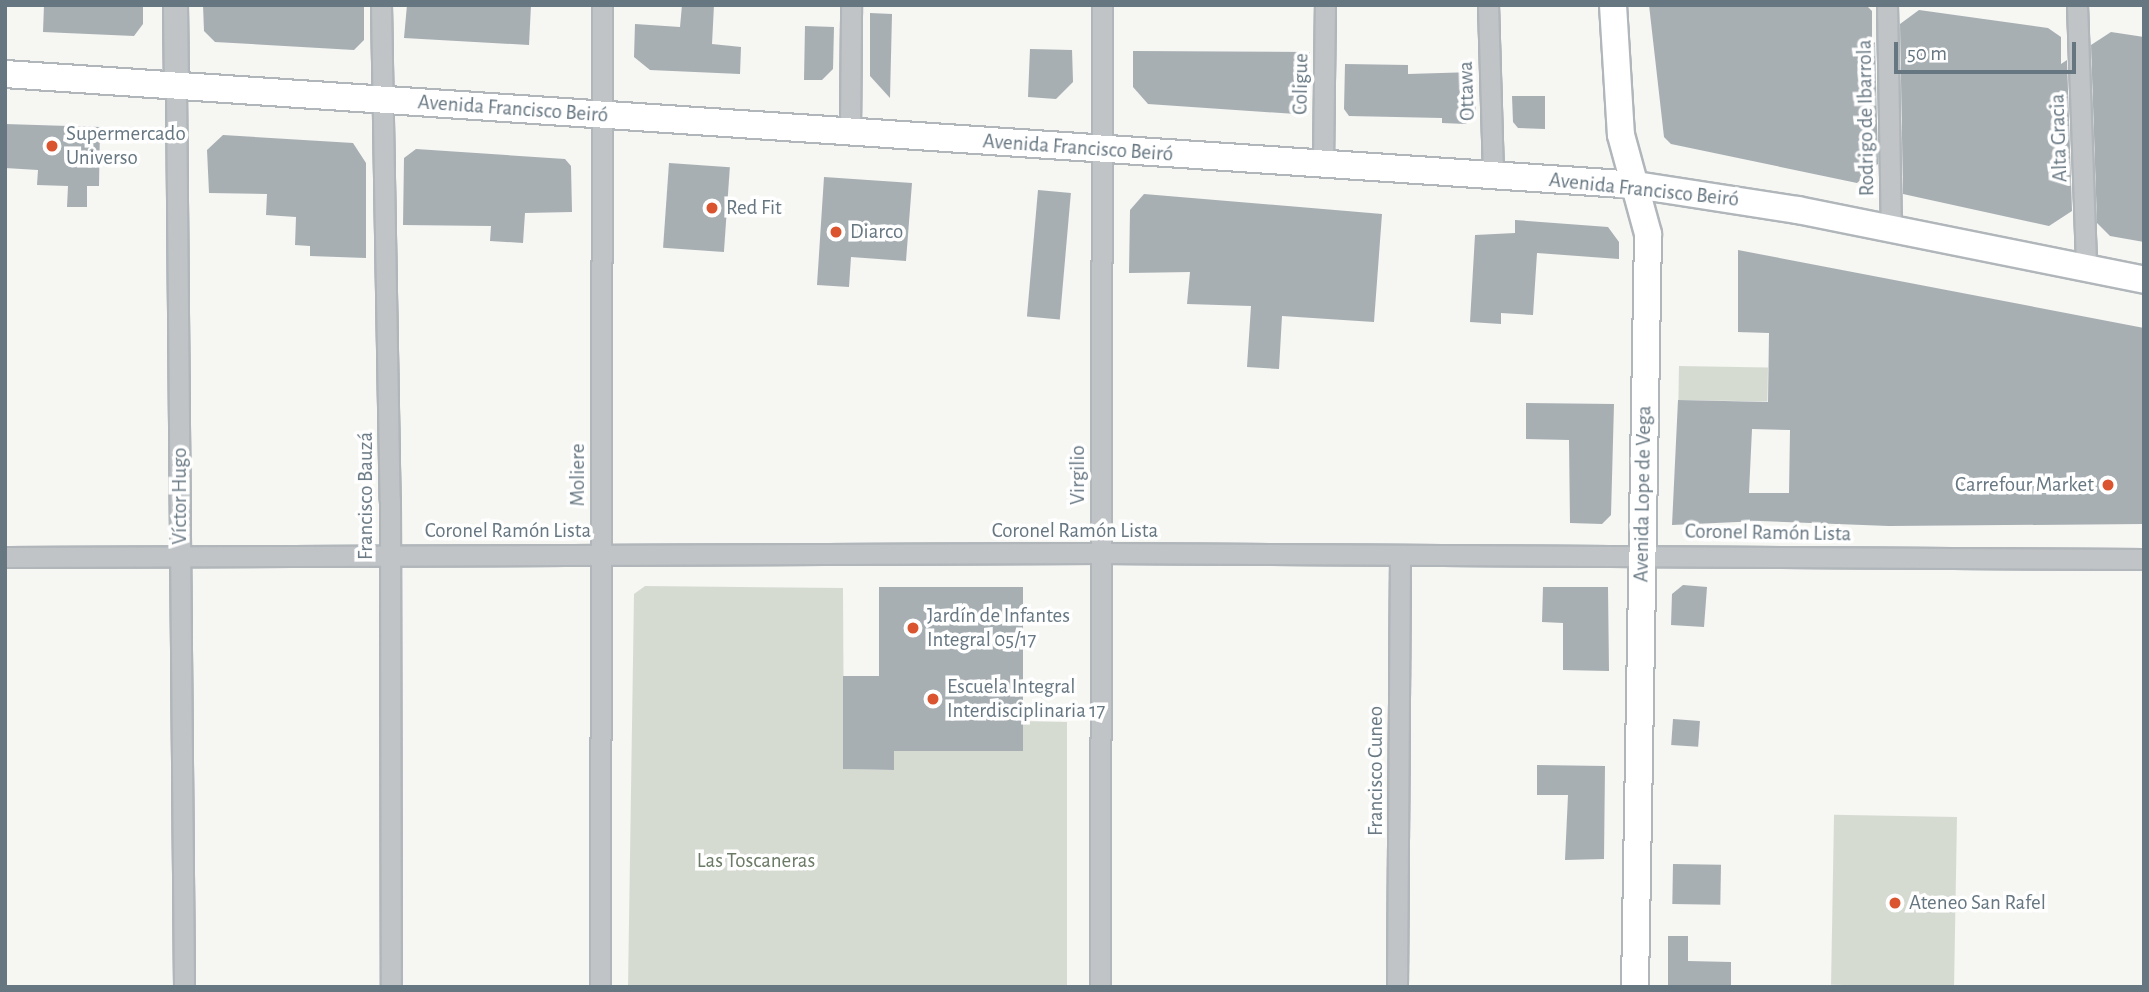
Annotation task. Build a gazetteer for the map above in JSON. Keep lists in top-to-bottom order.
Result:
{
  "streets": {
    "main road": ["Avenida Francisco Beiró", "Avenida Lope de Vega"],
    "street": [
      "Coligue",
      "Ottawa",
      "Rodrigo de Ibarrola",
      "Alta Gracia",
      "Moliere",
      "Virgilio",
      "Víctor Hugo",
      "Francisco Bauzá",
      "Coronel Ramón Lista",
      "Francisco Cuneo"
    ]
  },
  "crossings": [
    ["Coligue", "Avenida Francisco Beiró"],
    ["Ottawa", "Avenida Francisco Beiró"],
    ["Avenida Francisco Beiró", "Rodrigo de Ibarrola"],
    ["Avenida Francisco Beiró", "Alta Gracia"],
    ["Avenida Francisco Beiró", "Moliere"],
    ["Avenida Francisco Beiró", "Virgilio"],
    ["Avenida Francisco Beiró", "Avenida Lope de Vega"],
    ["Avenida Francisco Beiró", "Víctor Hugo"],
    ["Avenida Francisco Beiró", "Francisco Bauzá"],
    ["Moliere", "Coronel Ramón Lista"],
    ["Virgilio", "Coronel Ramón Lista"],
    ["Avenida Lope de Vega", "Coronel Ramón Lista"],
    ["Víctor Hugo", "Coronel Ramón Lista"],
    ["Francisco Bauzá", "Coronel Ramón Lista"],
    ["Coronel Ramón Lista", "Francisco Cuneo"]
  ],
  "parks": ["Las Toscaneras"],
  "places": [
    "Supermercado Universo",
    "Red Fit",
    "Diarco",
    "Carrefour Market",
    "Jardín de Infantes Integral 05/17",
    "Escuela Integral Interdisciplinaria 17",
    "Ateneo San Rafel"
  ],
  "scale_bar": "50 m"
}
